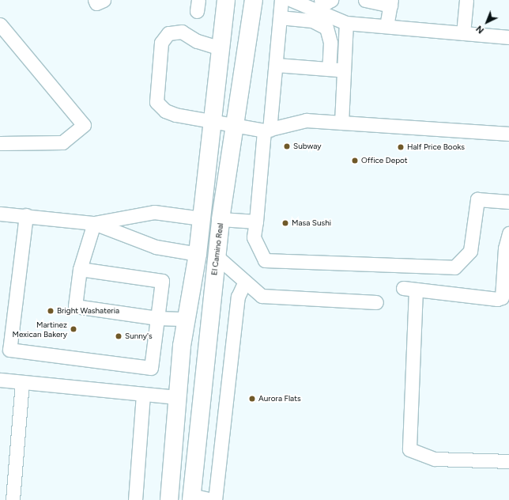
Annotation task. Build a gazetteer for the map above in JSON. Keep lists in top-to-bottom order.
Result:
{
  "streets": {
    "main road": ["El Camino Real"]
  },
  "places": [
    "Subway",
    "Half Price Books",
    "Office Depot",
    "Masa Sushi",
    "Bright Washateria",
    "Martinez Mexican Bakery",
    "Sunny's",
    "Aurora Flats"
  ],
  "north": "bottom left"
}
